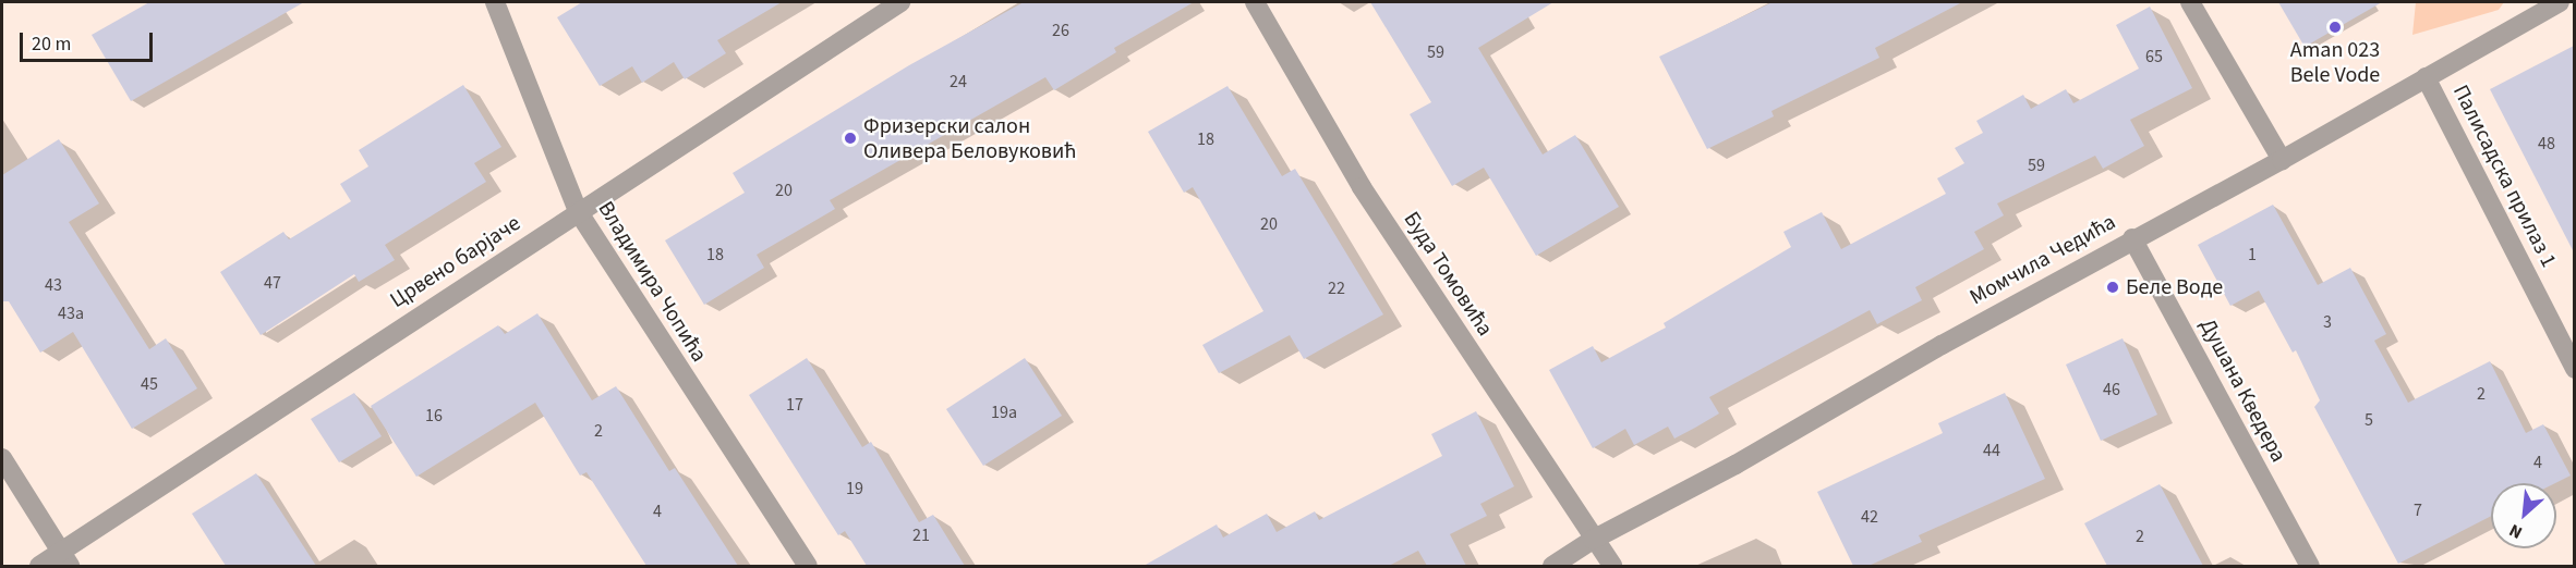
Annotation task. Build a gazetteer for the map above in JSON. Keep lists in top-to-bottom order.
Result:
{
  "streets": {
    "street": [
      "Палисадска прилаз 1",
      "Момчила Чедића",
      "Црвено барјаче",
      "Буда Томовића",
      "Владимира Чопића",
      "Душана Кведера"
    ]
  },
  "crossings": [
    ["Палисадска прилаз 1", "Момчила Чедића"],
    ["Момчила Чедића", "Буда Томовића"],
    ["Момчила Чедића", "Душана Кведера"],
    ["Црвено барјаче", "Владимира Чопића"]
  ],
  "places": ["Aman 023 Bele Vode", "Фризерски салон Оливера Беловуковић", "Беле Воде"],
  "house_numbers": [
    "26",
    "59",
    "65",
    "24",
    "18",
    "48",
    "59",
    "20",
    "20",
    "18",
    "1",
    "47",
    "43",
    "22",
    "43a",
    "3",
    "45",
    "46",
    "2",
    "17",
    "19a",
    "16",
    "5",
    "2",
    "44",
    "4",
    "19",
    "7",
    "4",
    "42",
    "21",
    "2"
  ],
  "scale_bar": "20 m",
  "north": "bottom left"
}
